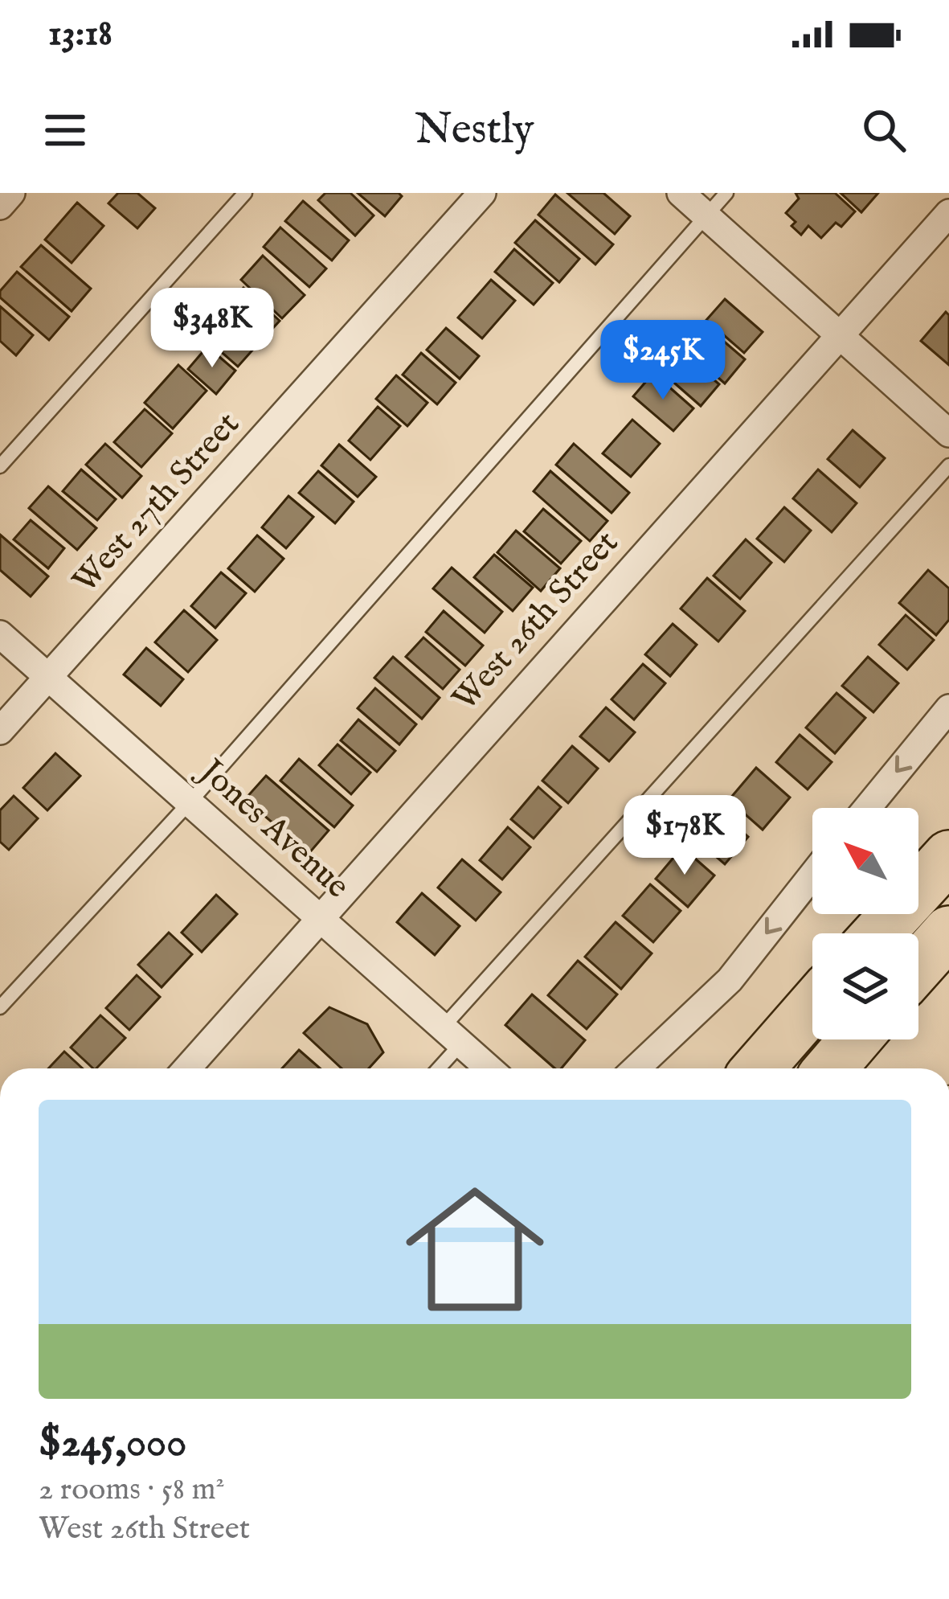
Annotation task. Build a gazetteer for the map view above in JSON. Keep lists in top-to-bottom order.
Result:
{
  "streets": {
    "street": ["West 27th Street", "West 26th Street", "Jones Avenue"]
  },
  "crossings": [
    ["West 27th Street", "Jones Avenue"],
    ["West 26th Street", "Jones Avenue"]
  ],
  "north": "top left",
  "page": {
    "status": "13:18",
    "header": "Nestly",
    "price": ["$348K", "$245K", "$178K"],
    "list": [
      {
        "name": "$245,000",
        "note": "2 rooms · 58 m² · West 26th Street"
      }
    ]
  }
}
